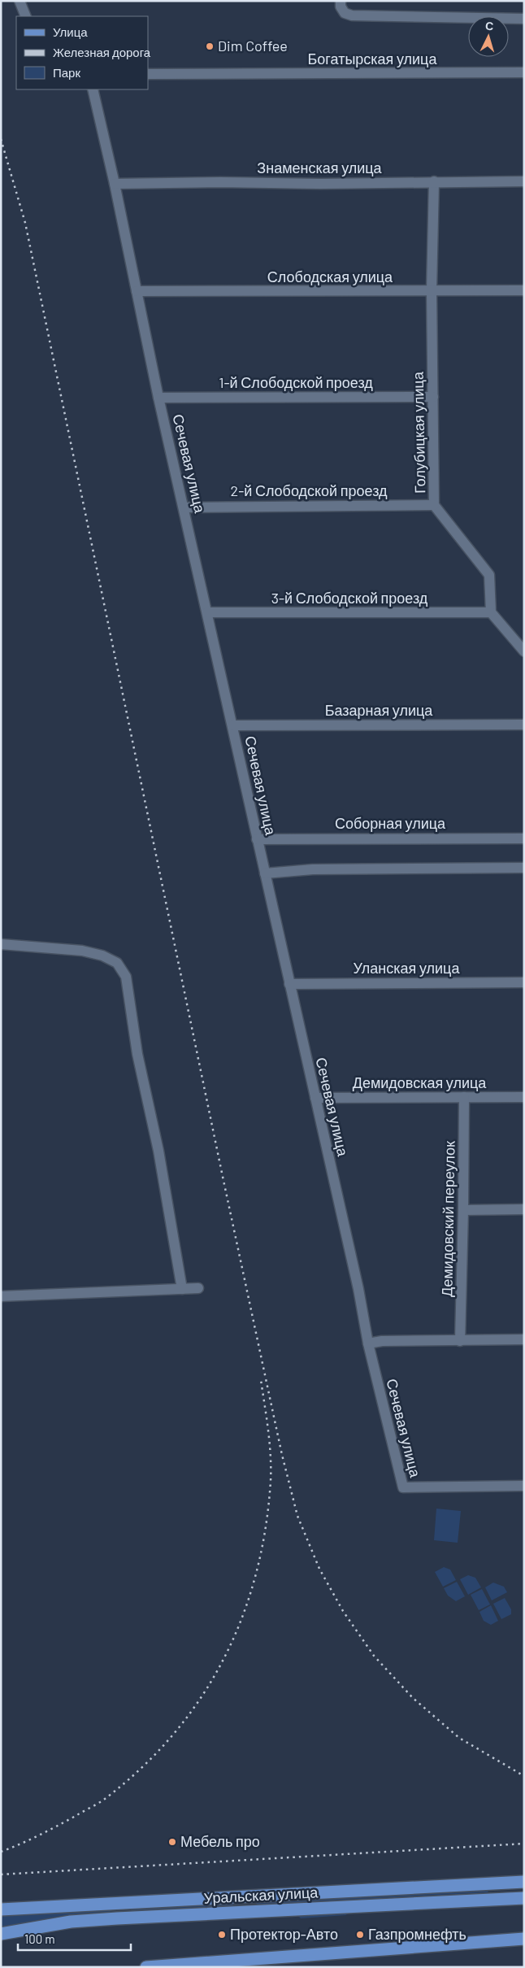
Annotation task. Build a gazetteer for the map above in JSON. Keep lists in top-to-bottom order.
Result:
{
  "streets": {
    "main road": ["Уральская улица"],
    "street": [
      "Богатырская улица",
      "Знаменская улица",
      "Слободская улица",
      "1-й Слободской проезд",
      "Голубицкая улица",
      "Сечевая улица",
      "2-й Слободской проезд",
      "3-й Слободской проезд",
      "Базарная улица",
      "Соборная улица",
      "Уланская улица",
      "Демидовская улица",
      "Демидовский переулок"
    ]
  },
  "crossings": [
    ["Знаменская улица", "Голубицкая улица"],
    ["Знаменская улица", "Сечевая улица"],
    ["Слободская улица", "Голубицкая улица"],
    ["Слободская улица", "Сечевая улица"],
    ["1-й Слободской проезд", "Голубицкая улица"],
    ["1-й Слободской проезд", "Сечевая улица"],
    ["Голубицкая улица", "2-й Слободской проезд"],
    ["Голубицкая улица", "3-й Слободской проезд"],
    ["Сечевая улица", "2-й Слободской проезд"],
    ["Сечевая улица", "3-й Слободской проезд"],
    ["Сечевая улица", "Базарная улица"],
    ["Сечевая улица", "Соборная улица"],
    ["Сечевая улица", "Уланская улица"],
    ["Сечевая улица", "Демидовская улица"],
    ["Демидовская улица", "Демидовский переулок"]
  ],
  "places": [
    "Dim Coffee",
    "Мебель про",
    "Протектор-Авто",
    "Газпромнефть"
  ],
  "legend": ["Улица", "Железная дорога", "Парк"],
  "scale_bar": "100 m",
  "north": "top"
}
